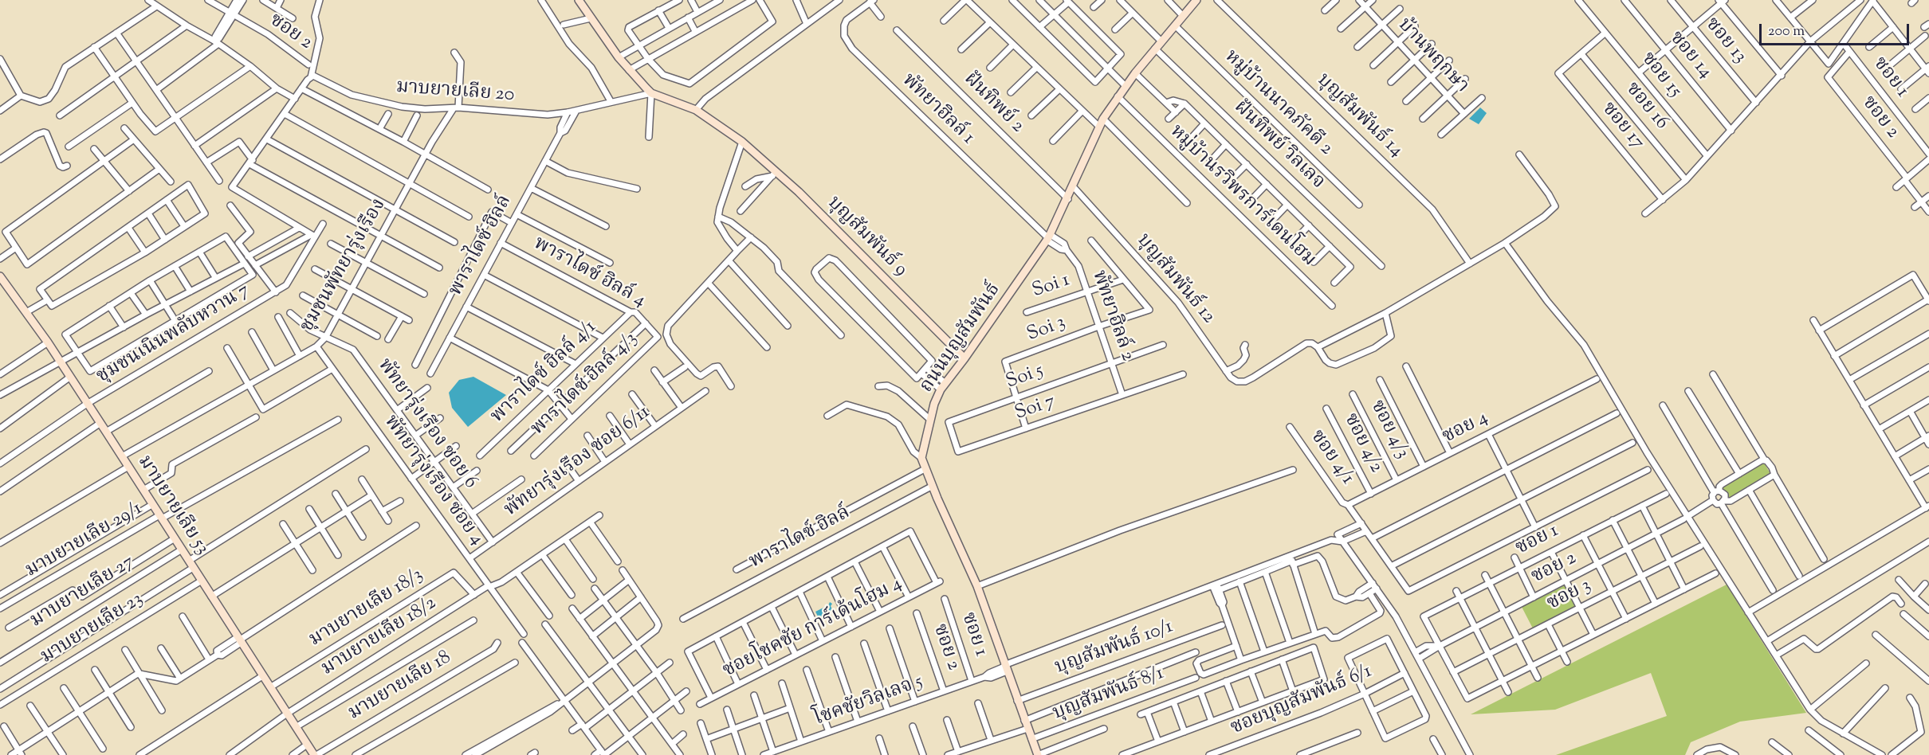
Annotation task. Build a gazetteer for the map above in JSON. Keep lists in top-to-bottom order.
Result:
{
  "streets": {
    "street": [
      "ซอย 2",
      "ซอย 13",
      "ซอย 14",
      "บ้านพฤกษา",
      "ซอย 15",
      "ซอย 1",
      "มาบยายเลีย 20",
      "ฝันทิพย์ 2",
      "หมู่บ้านนาคภัคดี 2",
      "ซอย 16",
      "พัทยาฮิลล์ 1",
      "บุญสัมพันธ์ 14",
      "ซอย 17",
      "ฝันทิพย์ วิลเลจ",
      "หมู่บ้านรวิพรการ์เดนโฮม",
      "บุญสัมพันธ์ 9",
      "พาราไดซ์ ฮิลล์",
      "ชุมชนพัทยารุ่งเรือง",
      "พาราไดซ์ ฮิลล์ 4",
      "บุญสัมพันธ์ 12",
      "Soi 1",
      "พัทยาฮิลล์ 2",
      "Soi 3",
      "ชุมชนเนินพลับหวาน 7",
      "ถนนบุญสัมพันธ์",
      "พาราไดซ์ ฮิลล์ 4/1",
      "Soi 5",
      "พาราไดซ์ ฮิลล์ 4/3",
      "Soi 7",
      "พัทยารุ่งเรือง ซอย 6",
      "ซอย 4",
      "ซอย 4/3",
      "ซอย 4/2",
      "ซอย 4/1",
      "พัทยารุ่งเรือง ซอย 6/11",
      "พัทยารุ่งเรือง ซอย 4",
      "มาบยายเลีย 53",
      "มาบยายเลีย 29/1",
      "มาบยายเลีย 27",
      "ซอย 3",
      "มาบยายเลีย 18/3",
      "ซอยโชคชัย การ์เด้นโฮม 4",
      "มาบยายเลีย 23",
      "มาบยายเลีย 18/2",
      "บุญสัมพันธ์ 10/1",
      "มาบยายเลีย 18",
      "บุญสัมพันธ์ 8/1",
      "ซอยบุญสัมพันธ์ 6/1",
      "โชคชัยวิลเลจ 5"
    ]
  },
  "crossings": [
    ["ซอย 2", "ซอย 1"],
    ["ซอย 2", "โชคชัยวิลเลจ 5"],
    ["ซอย 1", "ซอย 4/1"],
    ["ซอย 1", "โชคชัยวิลเลจ 5"],
    ["มาบยายเลีย 20", "บุญสัมพันธ์ 9"],
    ["มาบยายเลีย 20", "พาราไดซ์ ฮิลล์"],
    ["มาบยายเลีย 20", "ชุมชนพัทยารุ่งเรือง"],
    ["ฝันทิพย์ 2", "ถนนบุญสัมพันธ์"],
    ["หมู่บ้านนาคภัคดี 2", "ถนนบุญสัมพันธ์"],
    ["ซอย 16", "ซอย 17"],
    ["พัทยาฮิลล์ 1", "พัทยาฮิลล์ 2"],
    ["พัทยาฮิลล์ 1", "ถนนบุญสัมพันธ์"],
    ["ฝันทิพย์ วิลเลจ", "ถนนบุญสัมพันธ์"],
    ["หมู่บ้านรวิพรการ์เดนโฮม", "ถนนบุญสัมพันธ์"],
    ["บุญสัมพันธ์ 9", "ถนนบุญสัมพันธ์"],
    ["พาราไดซ์ ฮิลล์", "พาราไดซ์ ฮิลล์ 4"],
    ["พาราไดซ์ ฮิลล์", "ถนนบุญสัมพันธ์"],
    ["ชุมชนพัทยารุ่งเรือง", "พัทยารุ่งเรือง ซอย 6"],
    ["ชุมชนพัทยารุ่งเรือง", "พัทยารุ่งเรือง ซอย 4"],
    ["ชุมชนพัทยารุ่งเรือง", "มาบยายเลีย 53"],
    ["พาราไดซ์ ฮิลล์ 4", "พาราไดซ์ ฮิลล์ 4/1"],
    ["พาราไดซ์ ฮิลล์ 4", "พาราไดซ์ ฮิลล์ 4/3"],
    ["บุญสัมพันธ์ 12", "ถนนบุญสัมพันธ์"],
    ["Soi 1", "พัทยาฮิลล์ 2"],
    ["Soi 1", "Soi 3"],
    ["พัทยาฮิลล์ 2", "Soi 3"],
    ["พัทยาฮิลล์ 2", "ถนนบุญสัมพันธ์"],
    ["พัทยาฮิลล์ 2", "Soi 5"],
    ["พัทยาฮิลล์ 2", "Soi 7"],
    ["Soi 3", "Soi 5"],
    ["ชุมชนเนินพลับหวาน 7", "มาบยายเลีย 53"],
    ["ถนนบุญสัมพันธ์", "บุญสัมพันธ์ 10/1"],
    ["ถนนบุญสัมพันธ์", "บุญสัมพันธ์ 8/1"],
    ["ถนนบุญสัมพันธ์", "โชคชัยวิลเลจ 5"],
    ["Soi 5", "Soi 7"],
    ["พัทยารุ่งเรือง ซอย 6", "พัทยารุ่งเรือง ซอย 6/11"],
    ["ซอย 4", "ซอย 4/3"],
    ["ซอย 4", "ซอย 4/2"],
    ["ซอย 4", "ซอย 4/1"],
    ["พัทยารุ่งเรือง ซอย 6/11", "พัทยารุ่งเรือง ซอย 4"],
    ["พัทยารุ่งเรือง ซอย 4", "มาบยายเลีย 18/2"],
    ["มาบยายเลีย 53", "มาบยายเลีย 29/1"],
    ["มาบยายเลีย 53", "มาบยายเลีย 27"],
    ["มาบยายเลีย 53", "มาบยายเลีย 18/3"],
    ["มาบยายเลีย 53", "มาบยายเลีย 23"],
    ["มาบยายเลีย 53", "มาบยายเลีย 18/2"],
    ["มาบยายเลีย 53", "มาบยายเลีย 18"],
    ["มาบยายเลีย 18/3", "มาบยายเลีย 18/2"]
  ],
  "scale_bar": "200 m"
}
